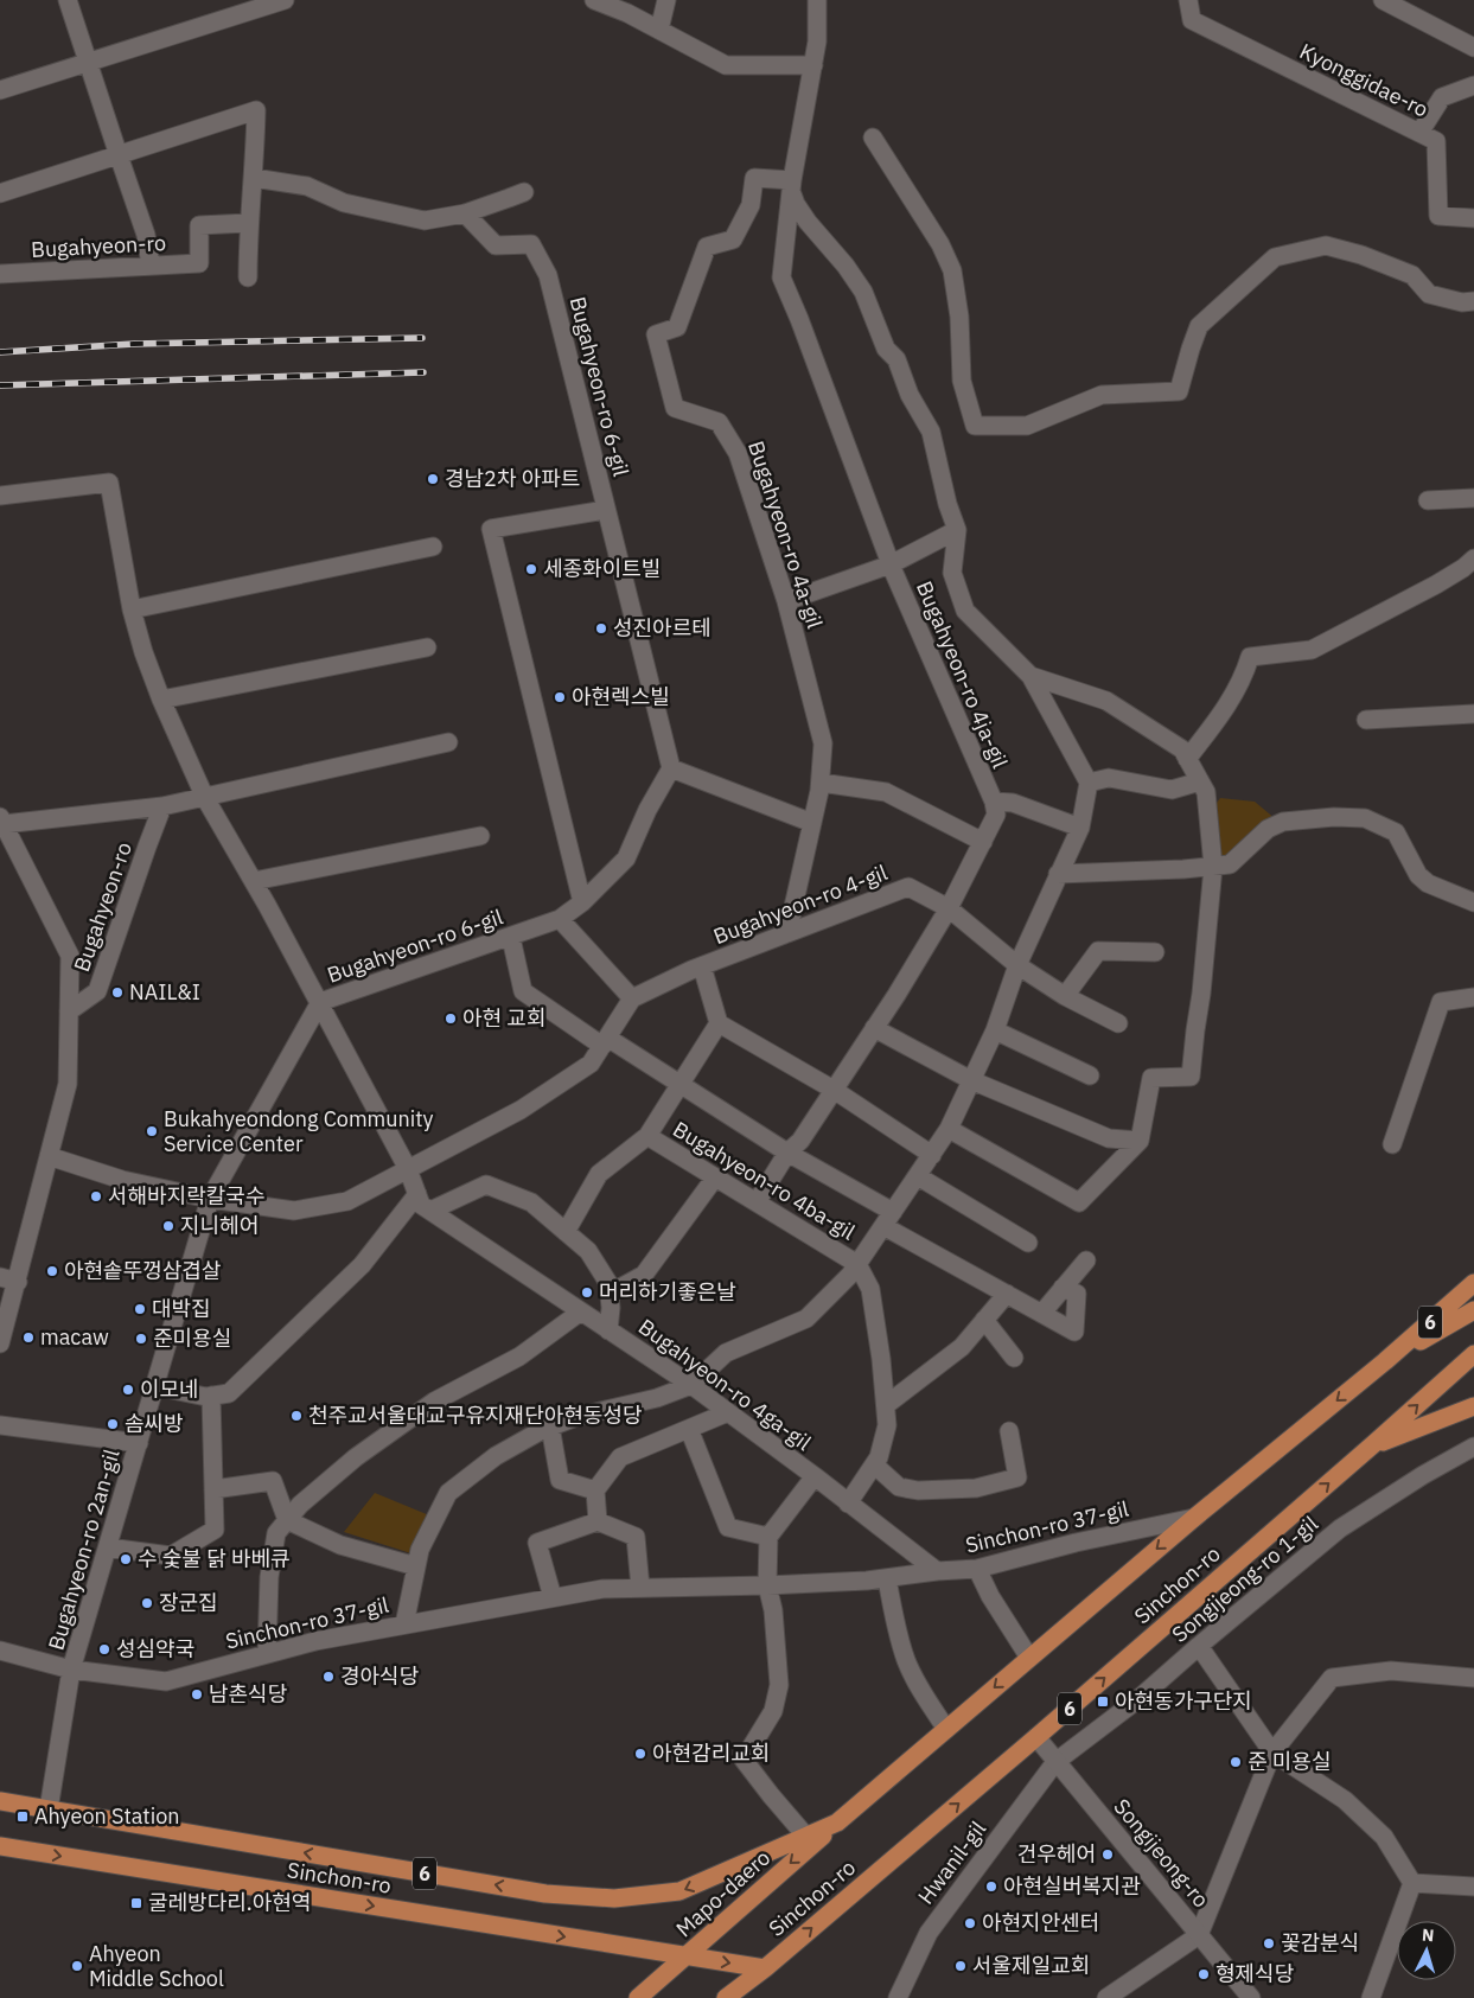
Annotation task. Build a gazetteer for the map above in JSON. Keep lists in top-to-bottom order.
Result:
{
  "streets": {
    "main road": ["6", "Sinchon-ro", "Mapo-daero"],
    "street": [
      "Kyonggidae-ro",
      "Bugahyeon-ro",
      "Bugahyeon-ro 6-gil",
      "Bugahyeon-ro 4a-gil",
      "Bugahyeon-ro 4ja-gil",
      "Bugahyeon-ro 4-gil",
      "Bugahyeon-ro 4ba-gil",
      "Bugahyeon-ro 4ga-gil",
      "Sinchon-ro 37-gil",
      "Bugahyeon-ro 2an-gil",
      "Songijeong-ro 1-gil",
      "Songijeong-ro",
      "Hwanil-gil"
    ]
  },
  "crossings": [
    ["Bugahyeon-ro", "Bugahyeon-ro 6-gil"],
    ["Bugahyeon-ro 4a-gil", "Bugahyeon-ro 4ja-gil"],
    ["Bugahyeon-ro 4a-gil", "Bugahyeon-ro 4-gil"],
    ["Bugahyeon-ro 4ba-gil", "Bugahyeon-ro 4ga-gil"],
    ["6", "Sinchon-ro"],
    ["Bugahyeon-ro 4ga-gil", "Sinchon-ro 37-gil"],
    ["Sinchon-ro 37-gil", "Bugahyeon-ro 2an-gil"],
    ["Sinchon-ro 37-gil", "Sinchon-ro"],
    ["Songijeong-ro 1-gil", "Songijeong-ro"],
    ["Songijeong-ro 1-gil", "Hwanil-gil"],
    ["Sinchon-ro", "Songijeong-ro"],
    ["Sinchon-ro", "Mapo-daero"],
    ["Songijeong-ro", "Hwanil-gil"]
  ],
  "one_way": ["Mapo-daero"],
  "places": {
    "other": [
      "경남2차 아파트",
      "세종화이트빌",
      "성진아르테",
      "아현렉스빌",
      "NAIL&I",
      "아현 교회",
      "Bukahyeondong Community Service Center",
      "서해바지락칼국수",
      "지니헤어",
      "아현솥뚜껑삼겹살",
      "머리하기좋은날",
      "대박집",
      "macaw",
      "준미용실",
      "이모네",
      "천주교서울대교구유지재단아현동성당",
      "솜씨방",
      "수 숯불 닭 바베큐",
      "장군집",
      "성심약국",
      "경아식당",
      "남촌식당",
      "아현감리교회",
      "준 미용실",
      "건우헤어",
      "아현실버복지관",
      "아현지안센터",
      "꽃감분식",
      "Ahyeon Middle School",
      "서울제일교회",
      "형제식당"
    ],
    "transit": ["아현동가구단지", "Ahyeon Station", "굴레방다리.아현역"]
  },
  "north": "top"
}
